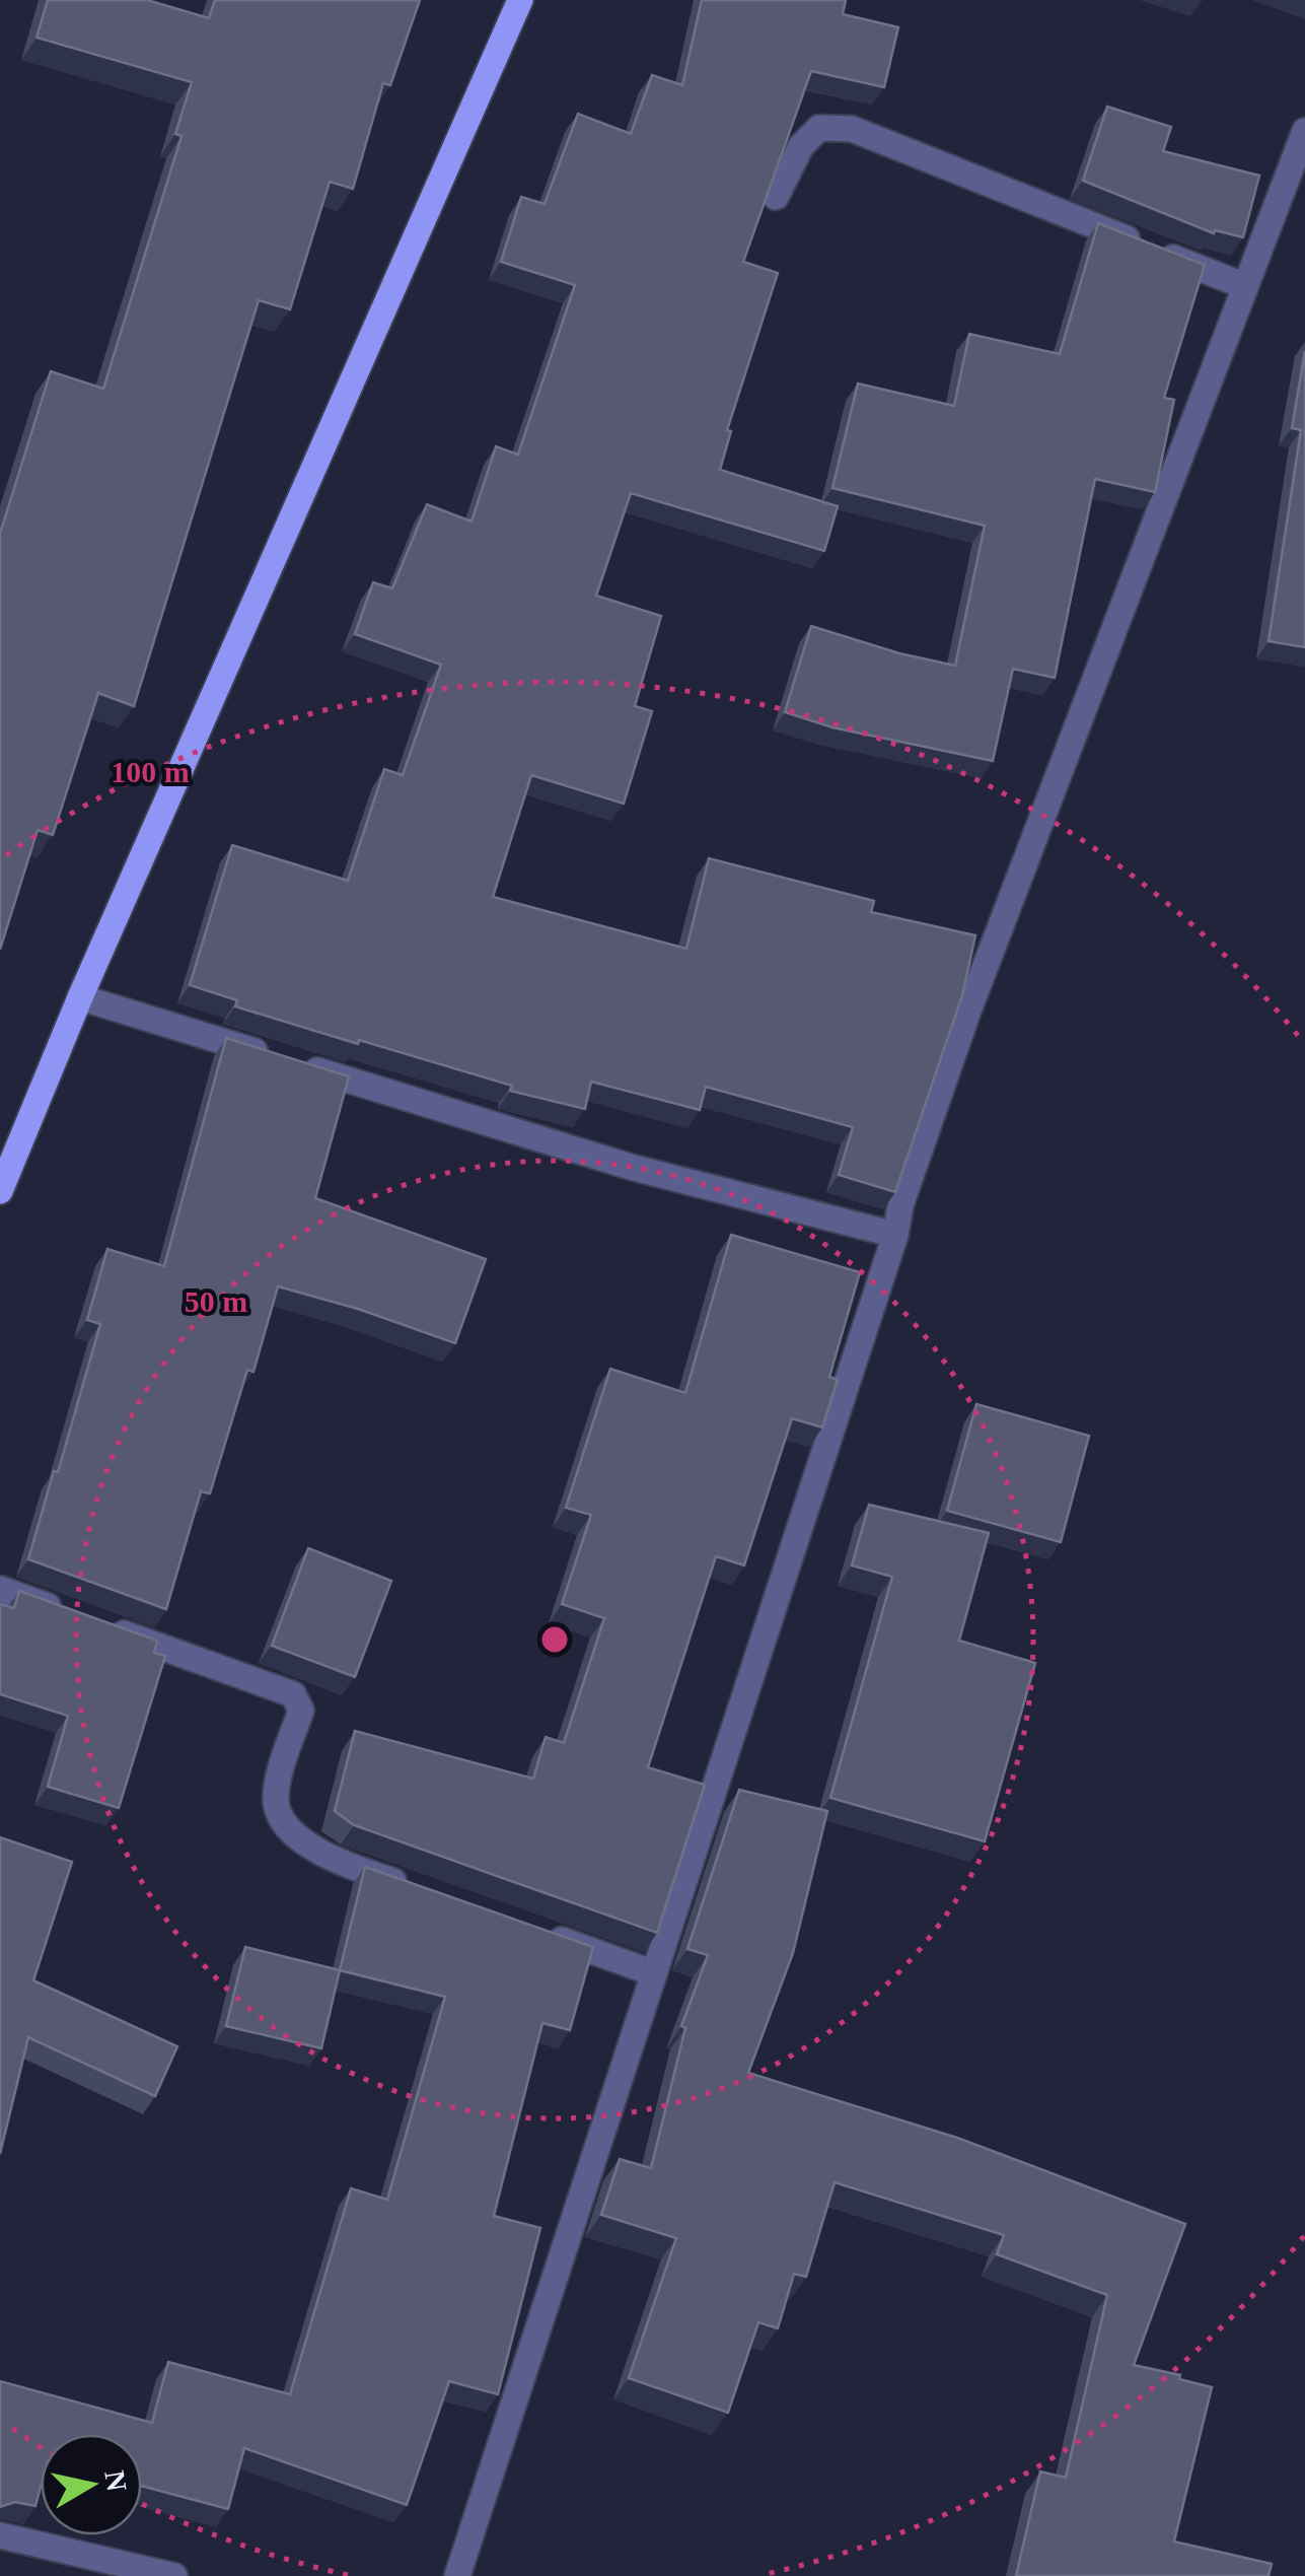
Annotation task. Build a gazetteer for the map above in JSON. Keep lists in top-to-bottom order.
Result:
{
  "north": "right",
  "rings": ["100 m", "50 m"]
}
